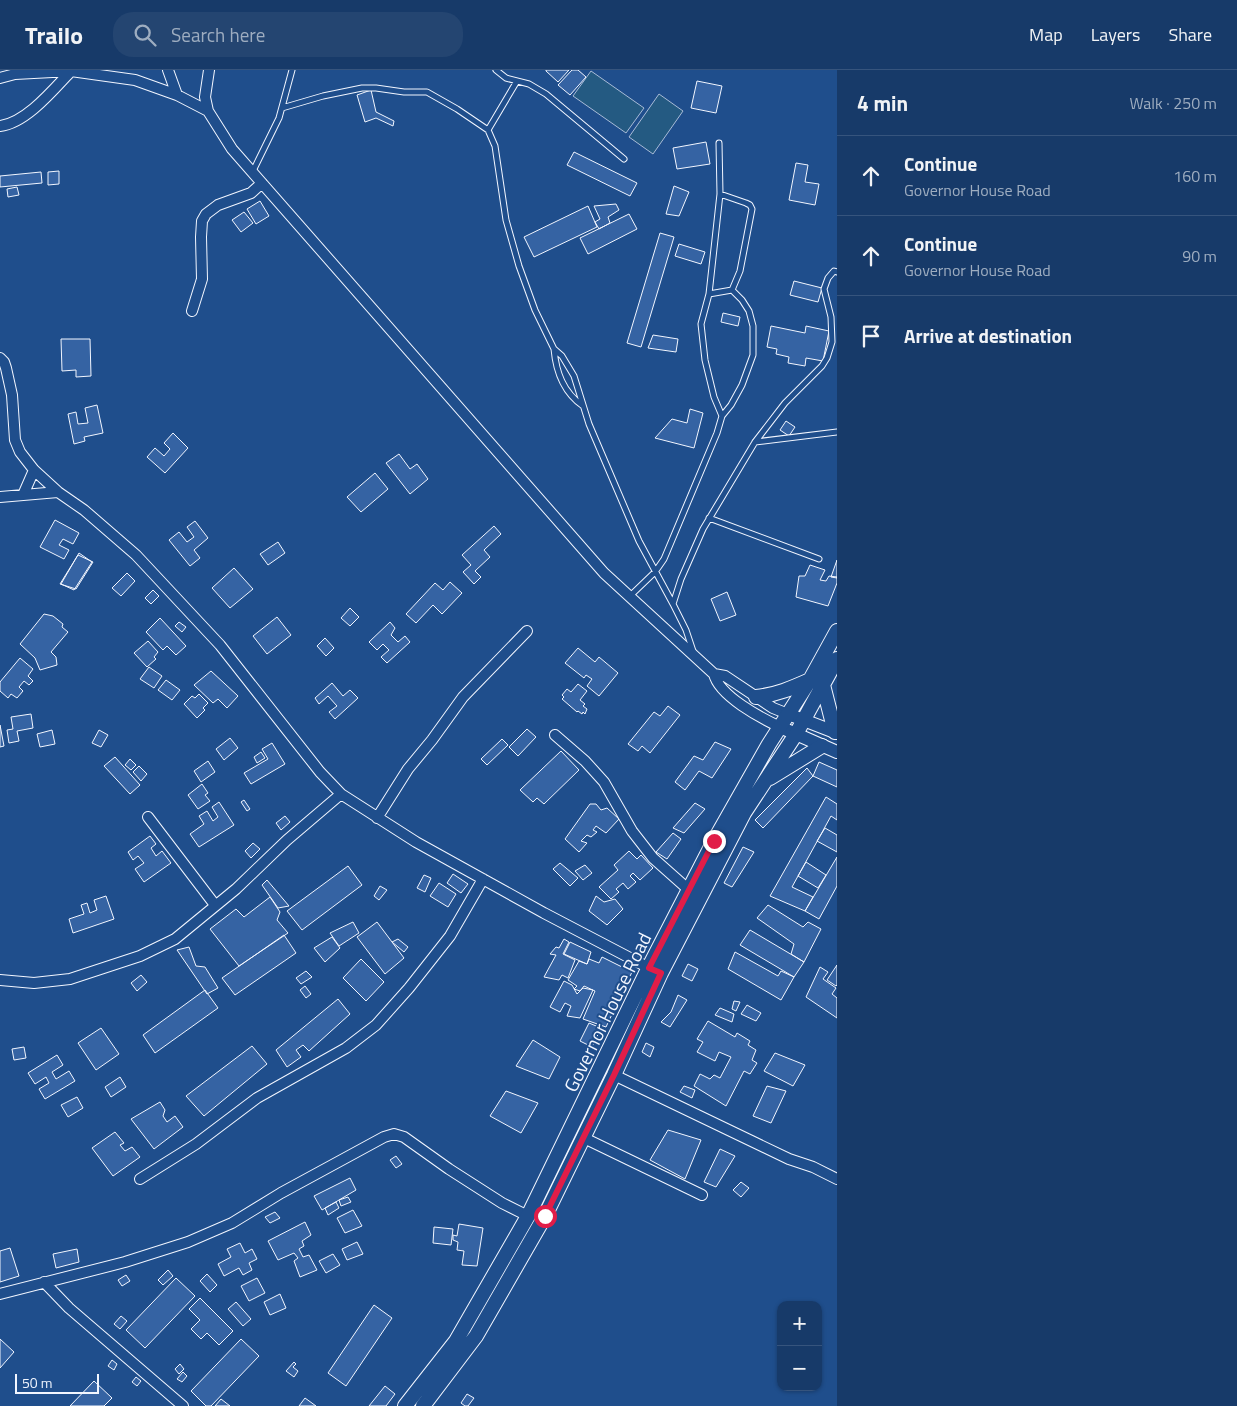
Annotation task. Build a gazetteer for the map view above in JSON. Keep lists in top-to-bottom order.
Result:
{
  "streets": {
    "main road": ["Governor House Road"]
  },
  "scale_bar": "50 m",
  "page": {
    "header": "Trailo",
    "search": "Search here",
    "nav": ["Map", "Layers", "Share"],
    "heading": ["4 min", "Walk · 250 m"],
    "list": [
      ["Continue", "Governor House Road", "160 m"],
      ["Continue", "Governor House Road", "90 m"],
      "Arrive at destination"
    ],
    "map_buttons": ["+", "−"],
    "scale": "50 m"
  }
}
